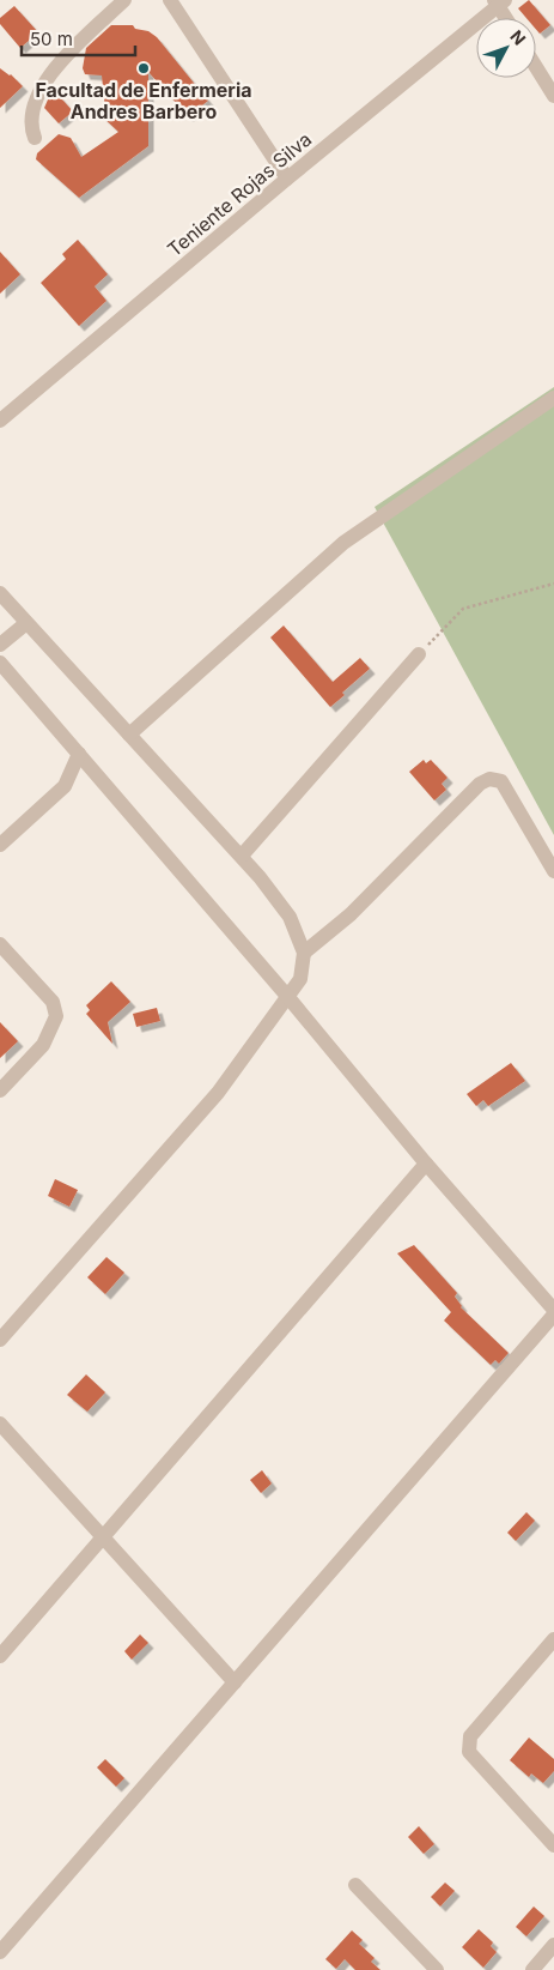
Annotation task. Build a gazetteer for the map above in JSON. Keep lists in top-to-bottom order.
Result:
{
  "streets": {
    "street": ["Teniente Rojas Silva"]
  },
  "places": ["Facultad de Enfermeria Andres Barbero"],
  "scale_bar": "50 m",
  "north": "top right"
}
